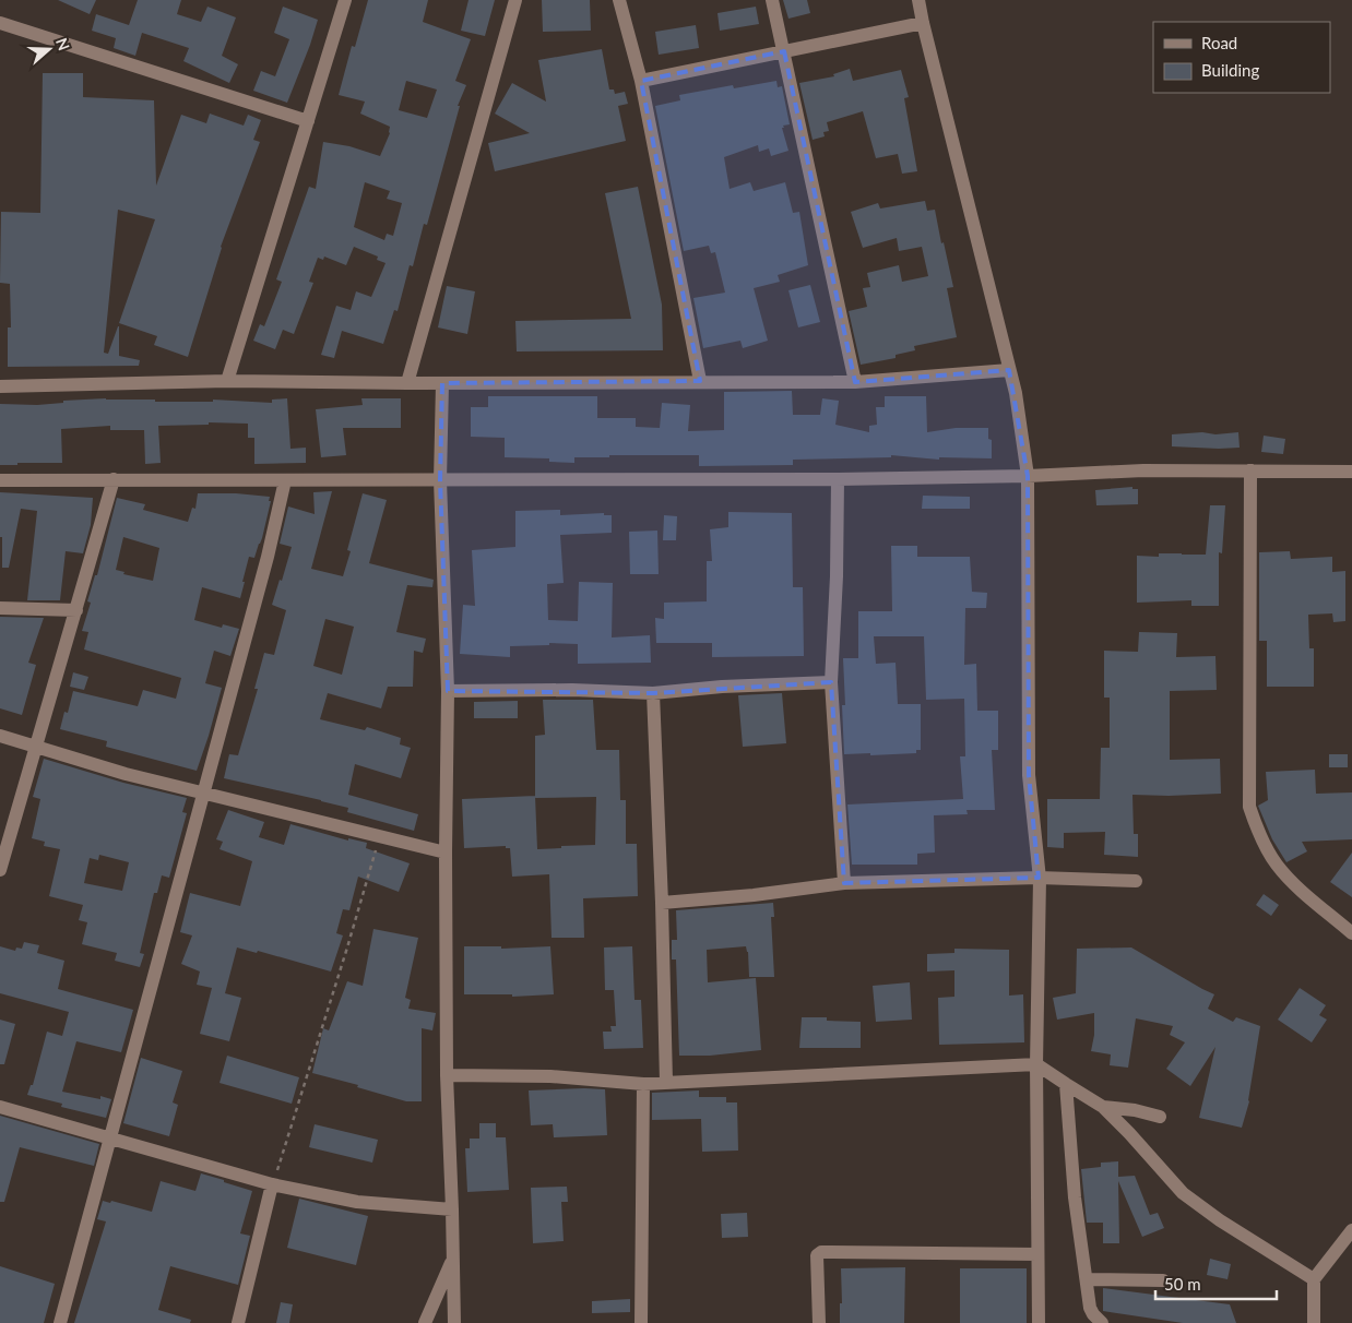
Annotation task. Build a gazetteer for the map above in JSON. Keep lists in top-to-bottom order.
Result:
{
  "legend": ["Road", "Building"],
  "scale_bar": "50 m",
  "north": "right"
}
